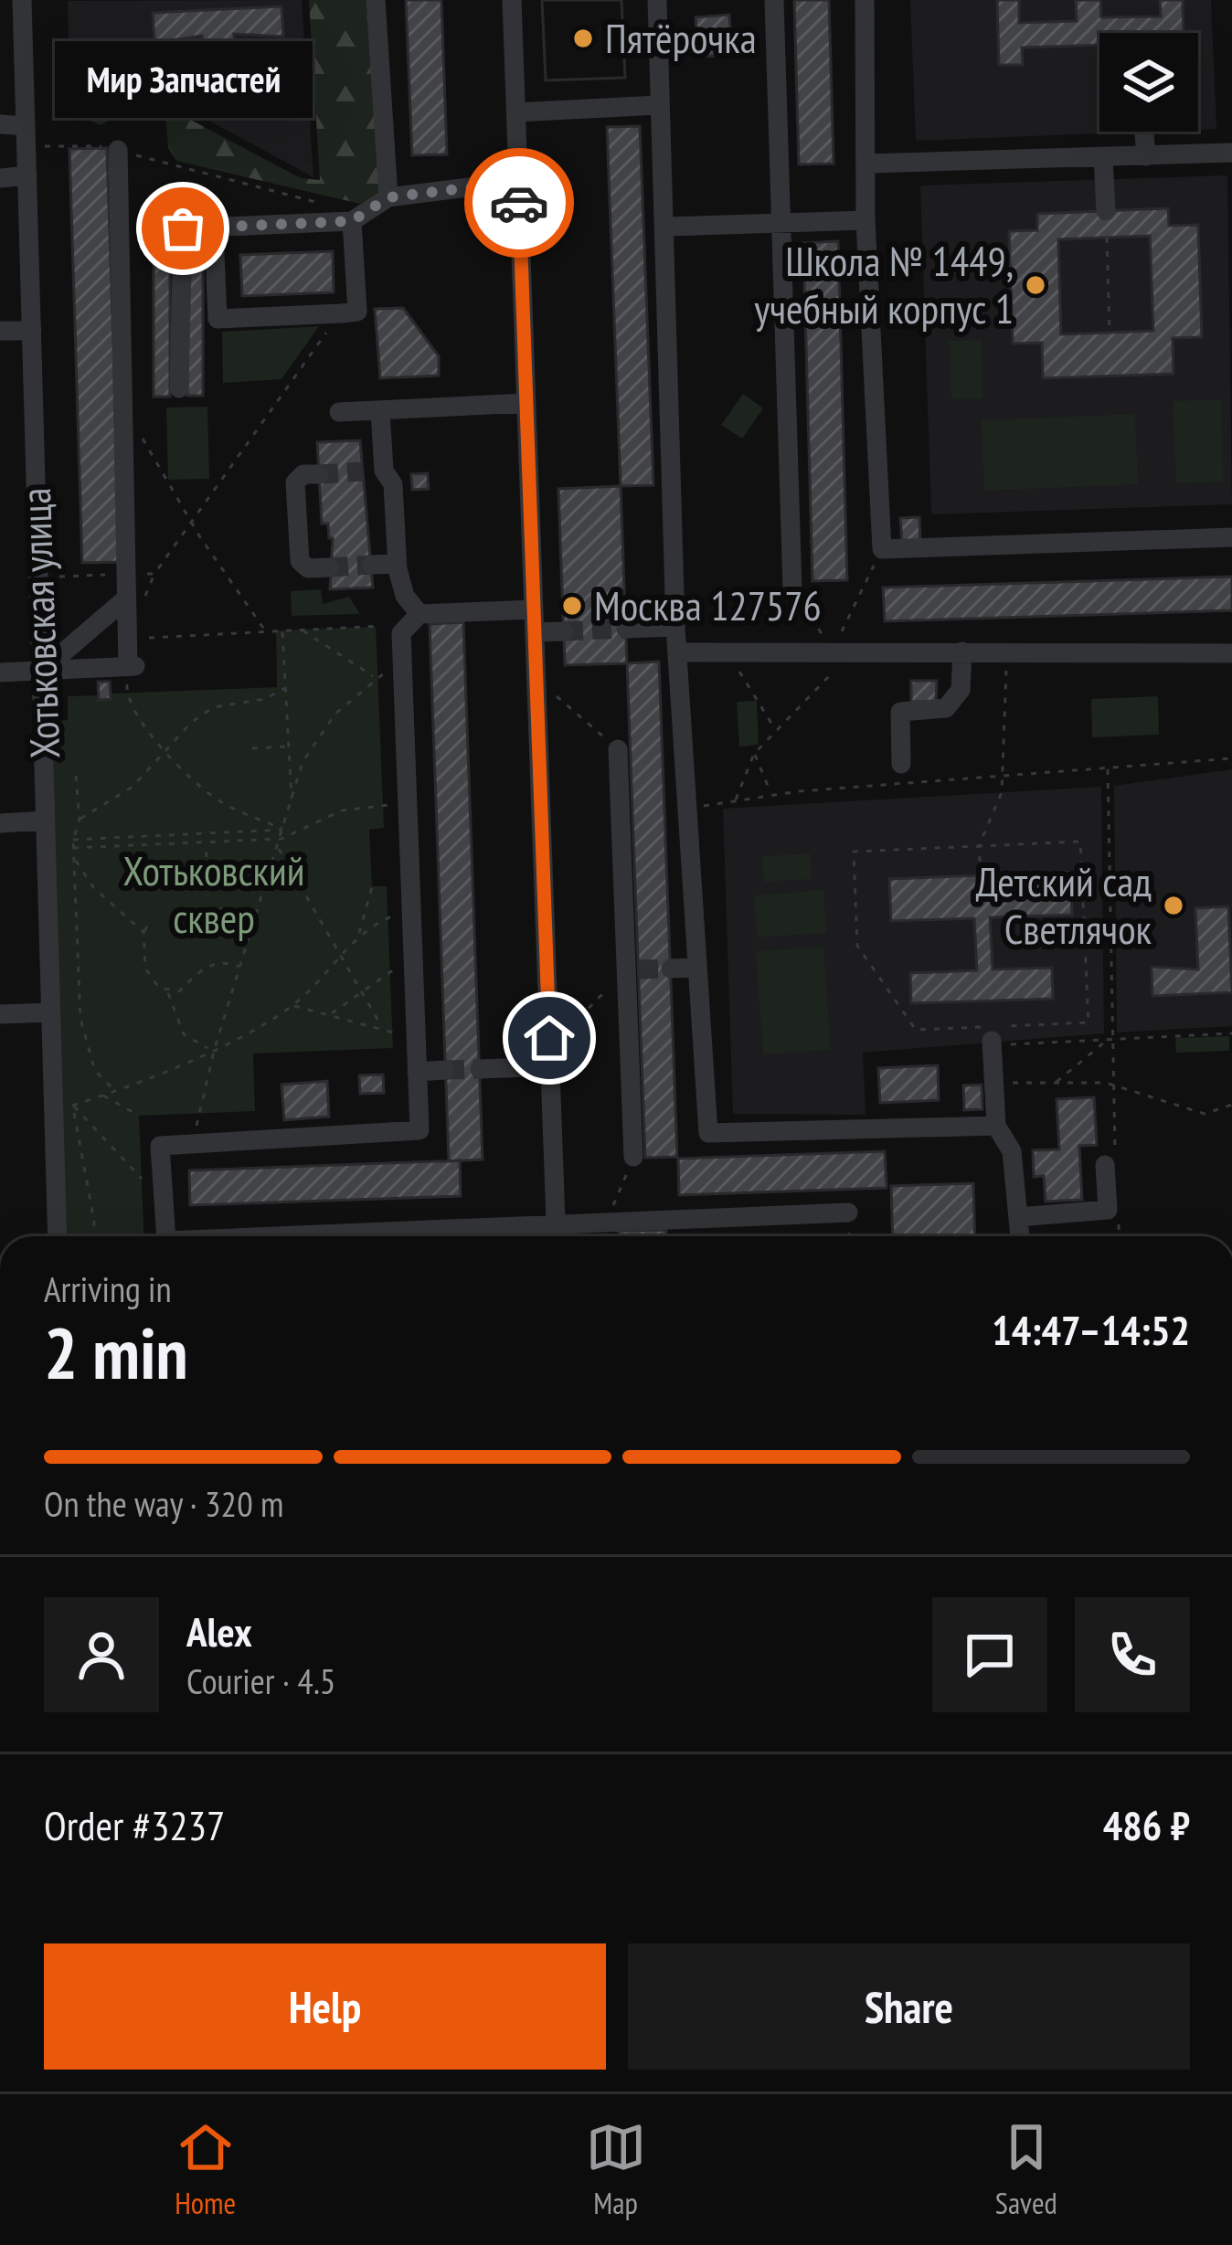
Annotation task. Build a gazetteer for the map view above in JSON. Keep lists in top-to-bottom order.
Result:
{
  "streets": {
    "street": ["Хотьковская улица"]
  },
  "parks": ["Хотьковский сквер"],
  "places": [
    "Пятёрочка",
    "Мир Запчастей",
    "Школа № 1449, учебный корпус 1",
    "Москва 127576",
    "Детский сад Светлячок"
  ],
  "page": {
    "bubble": "Мир Запчастей",
    "heading": ["2 min", "Arriving in", "14:47–14:52"],
    "panel": [
      "Alex",
      "Courier · 4.5",
      "Order #3237",
      "486 ₽"
    ],
    "bar": "On the way · 320 m",
    "buttons": ["Help", "Share"],
    "tabs": ["Home", "Map", "Saved"]
  }
}
